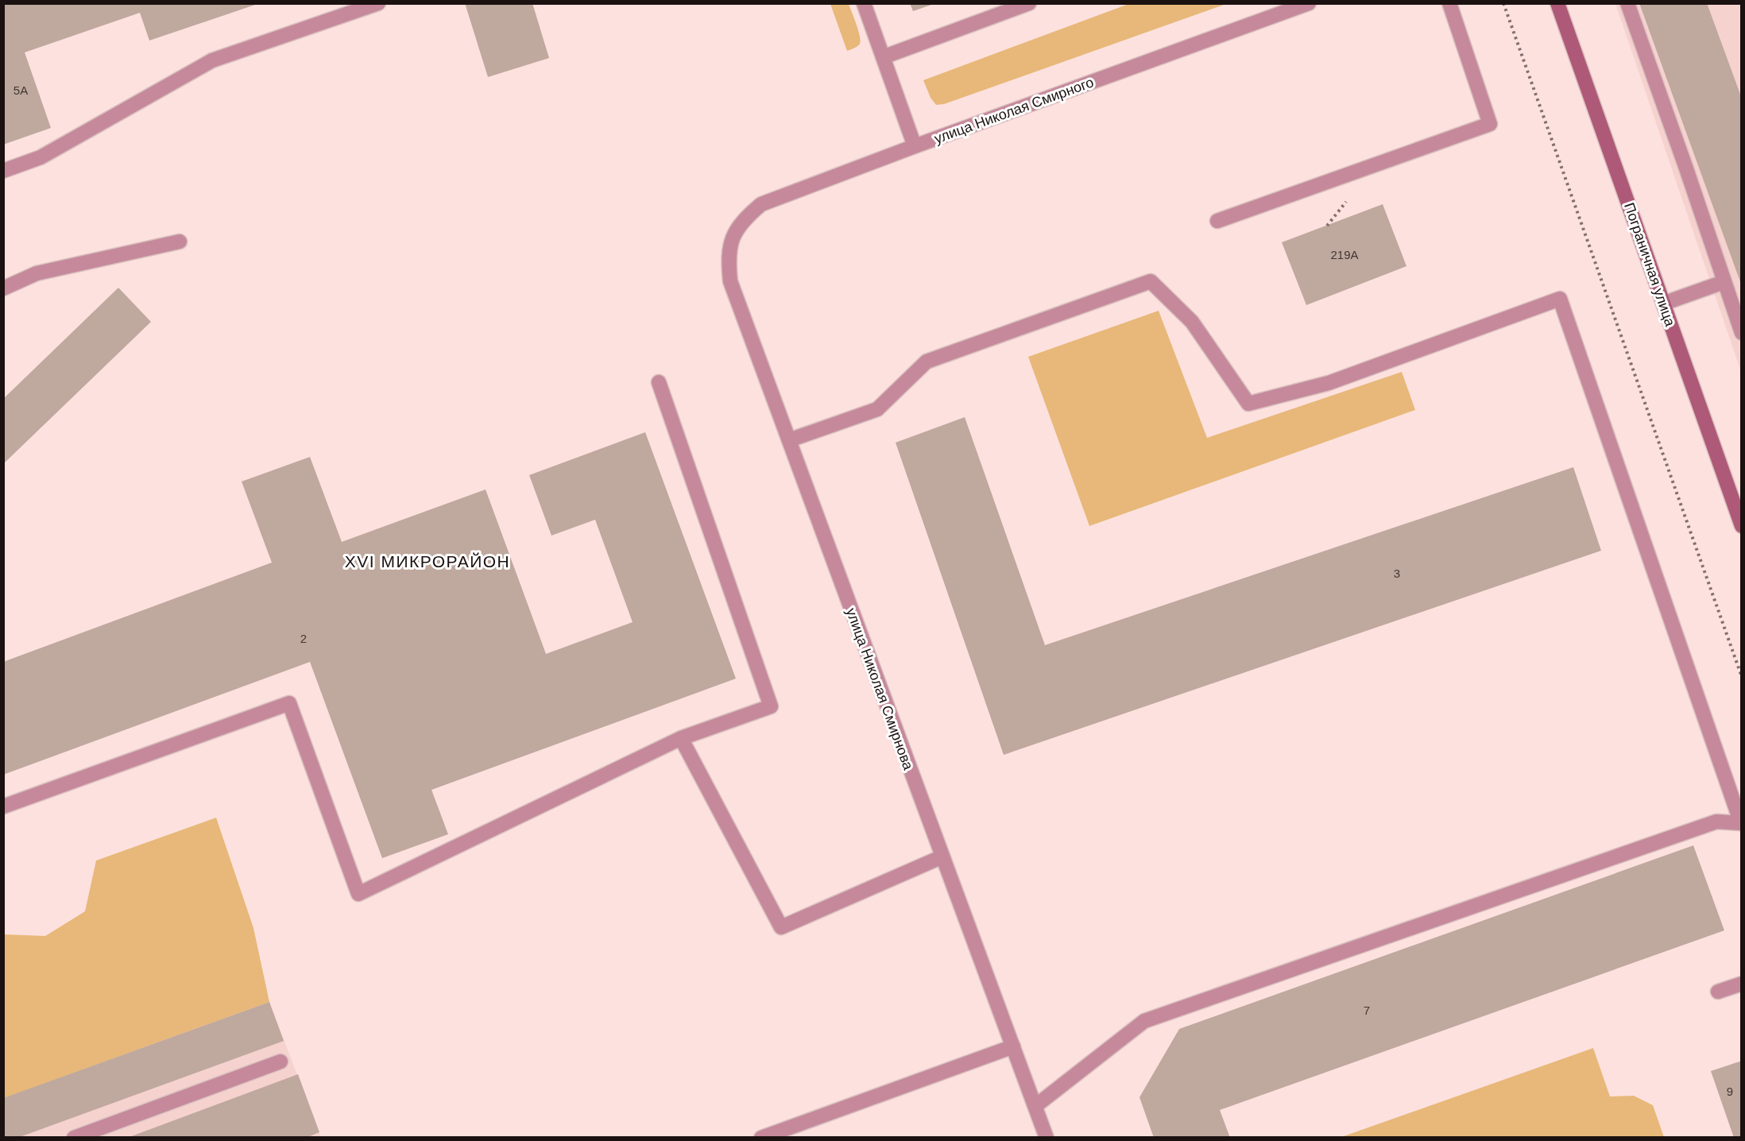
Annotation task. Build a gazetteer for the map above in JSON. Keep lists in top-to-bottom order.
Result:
{
  "streets": {
    "street": ["улица Николая Смирного", "Пограничная улица", "улица Николая Смирнова"]
  },
  "crossings": [
    ["улица Николая Смирного", "улица Николая Смирнова"]
  ],
  "districts": ["XVI МИКРОРАЙОН"],
  "house_numbers": [
    "5А",
    "219А",
    "3",
    "2",
    "7",
    "9"
  ]
}
